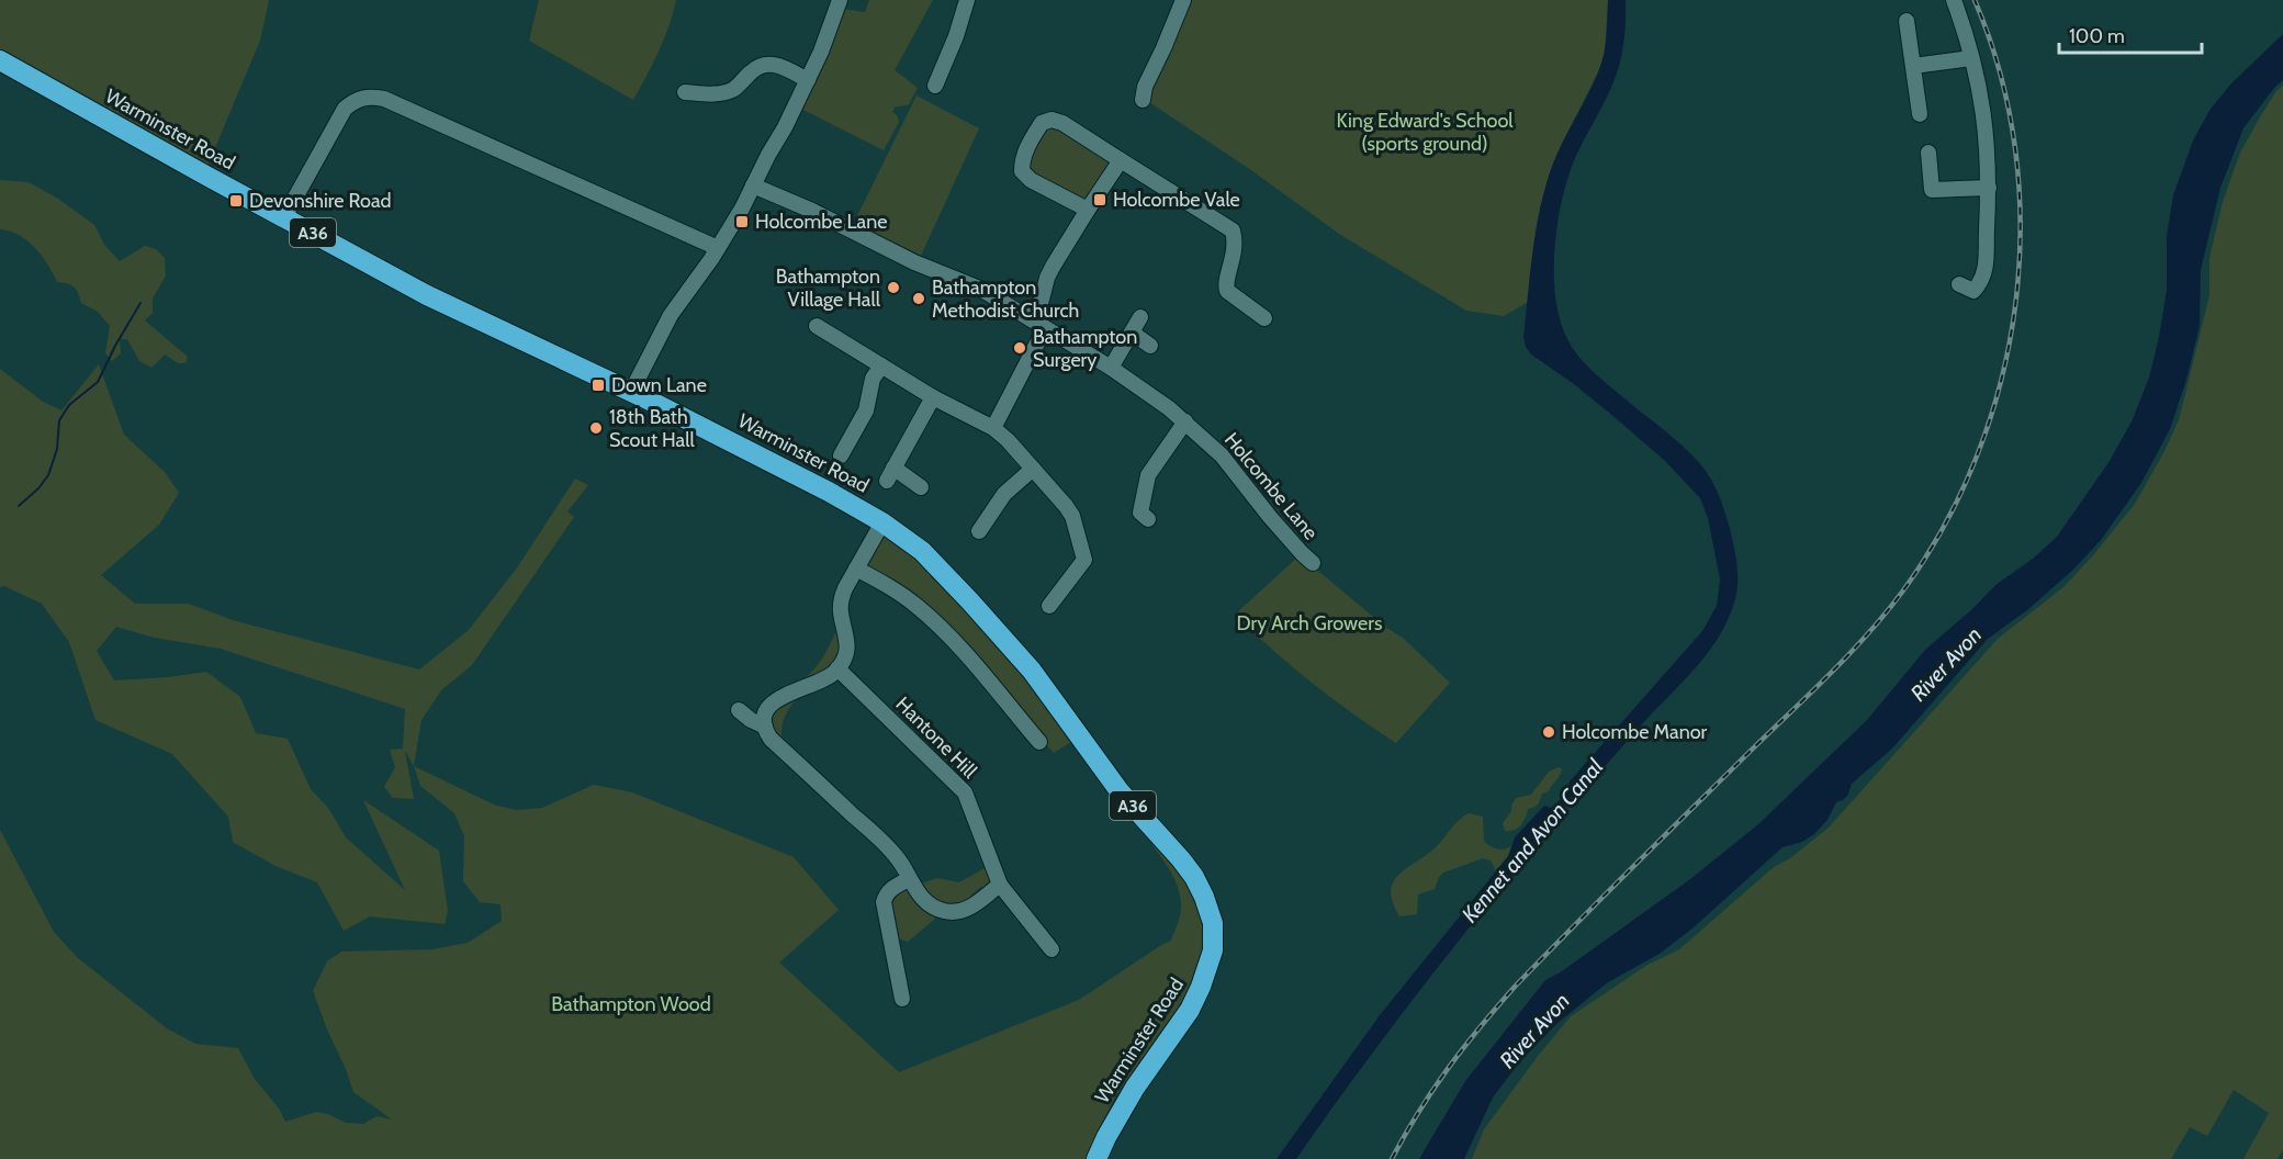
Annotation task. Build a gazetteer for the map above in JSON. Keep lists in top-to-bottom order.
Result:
{
  "streets": {
    "highway": ["Warminster Road", "A36"],
    "street": ["Holcombe Lane", "Hantone Hill"]
  },
  "water": ["River Avon", "Kennet and Avon Canal"],
  "parks": ["King Edward's School (sports ground)", "Dry Arch Growers", "Bathampton Wood"],
  "places": {
    "transit": [
      "Holcombe Vale",
      "Devonshire Road",
      "Holcombe Lane",
      "Down Lane"
    ],
    "other": [
      "Bathampton Village Hall",
      "Bathampton Methodist Church",
      "Bathampton Surgery",
      "18th Bath Scout Hall",
      "Holcombe Manor"
    ]
  },
  "scale_bar": "100 m"
}
